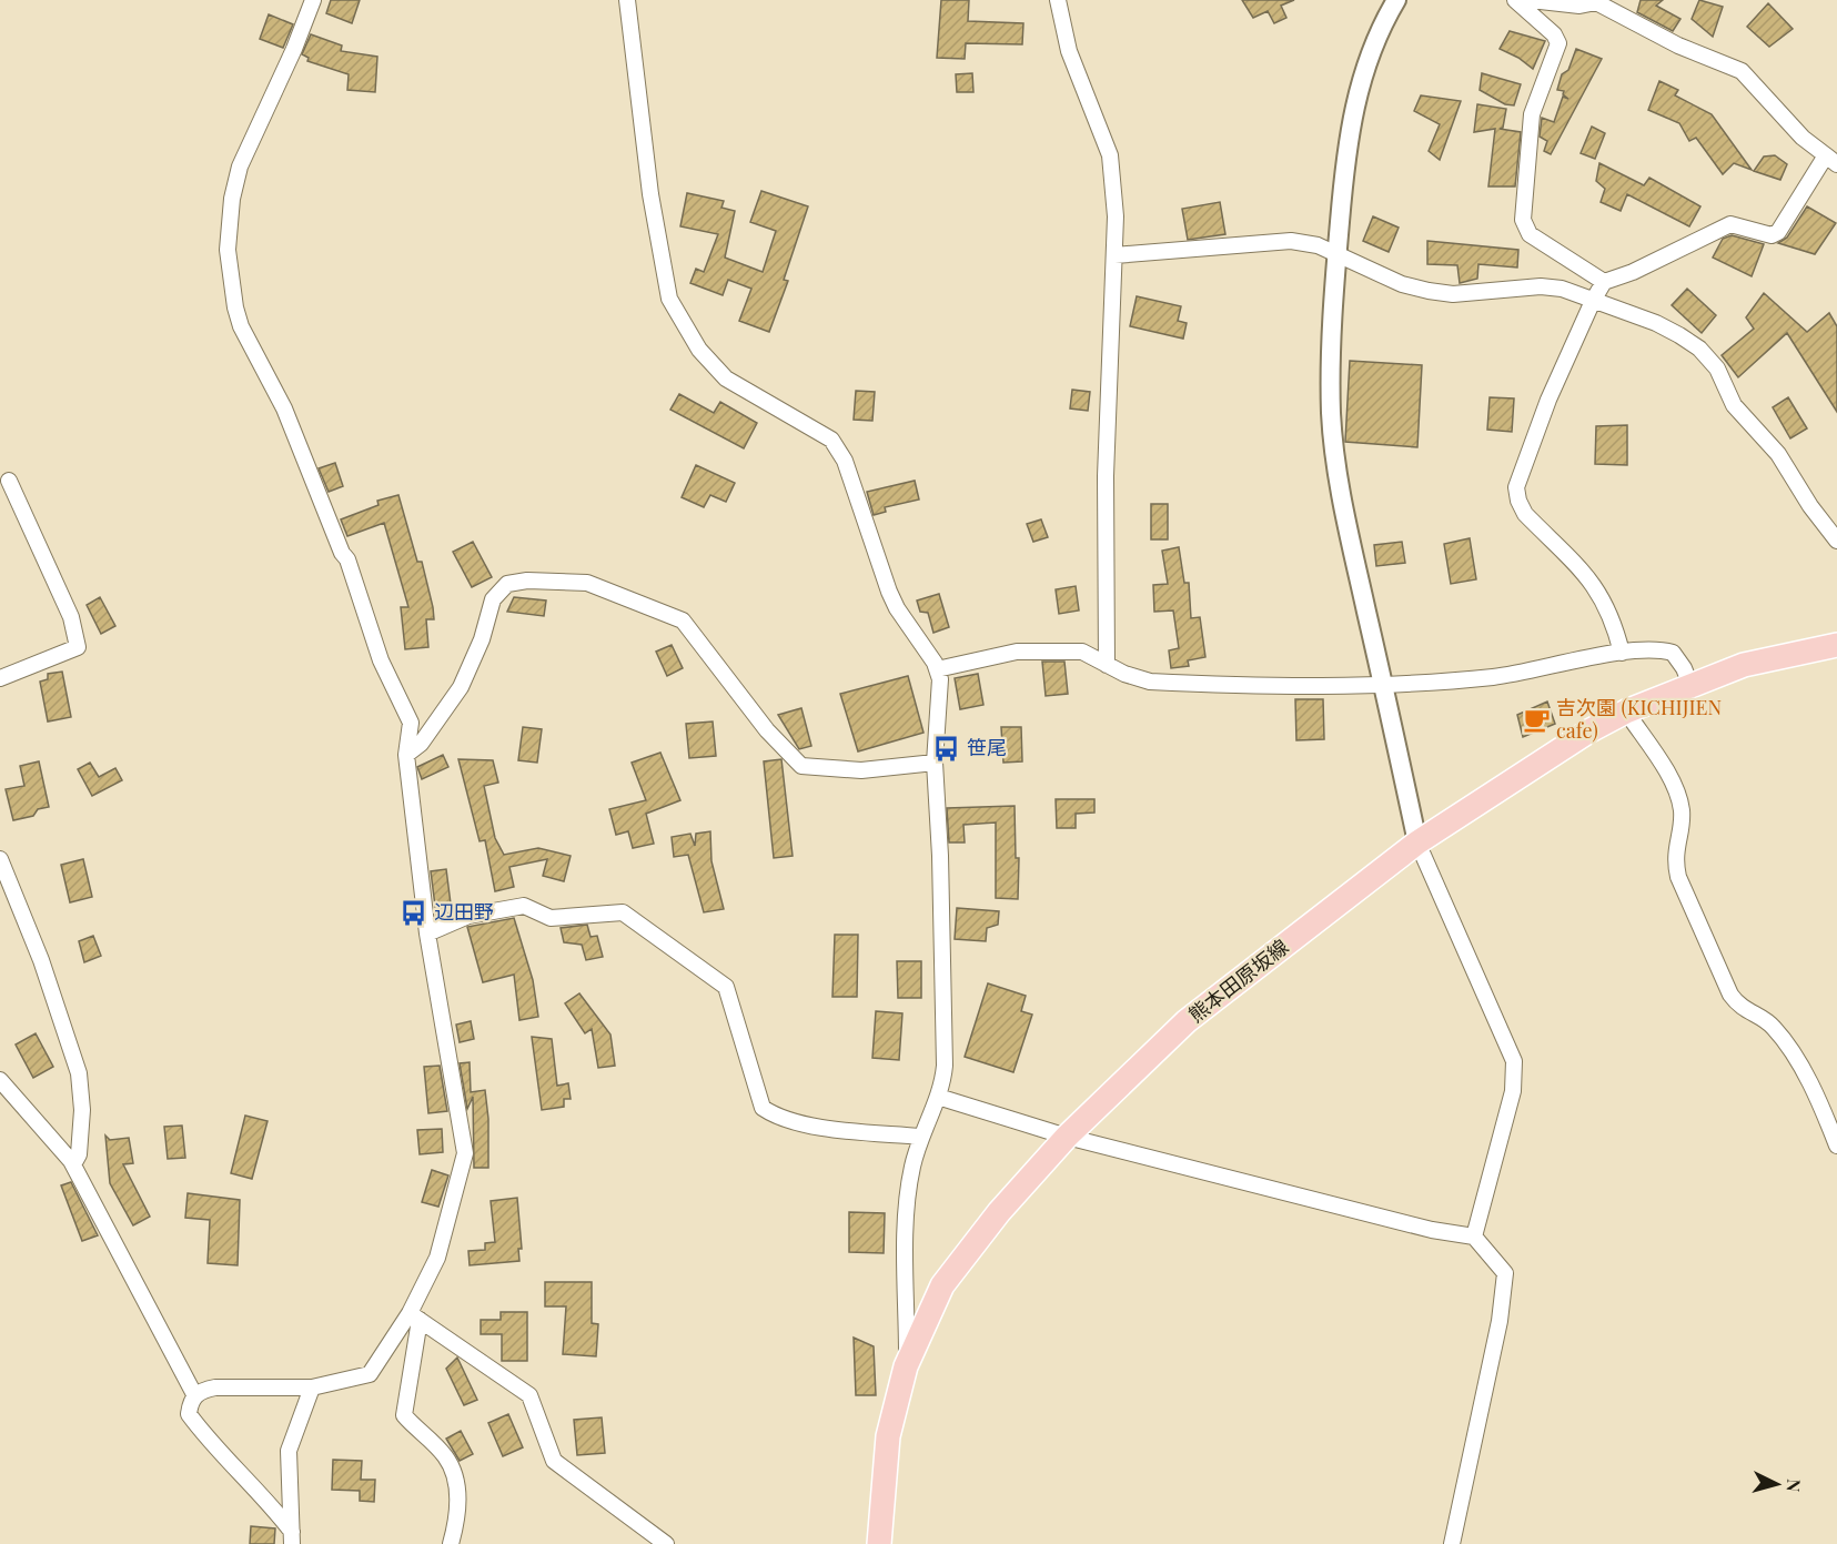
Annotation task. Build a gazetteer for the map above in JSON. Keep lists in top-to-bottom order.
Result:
{
  "streets": {
    "main road": ["熊本田原坂線"]
  },
  "places": {
    "cafe": ["吉次園 (KICHIJIEN cafe)"],
    "bus stop": ["笹尾", "辺田野"]
  },
  "north": "right"
}
